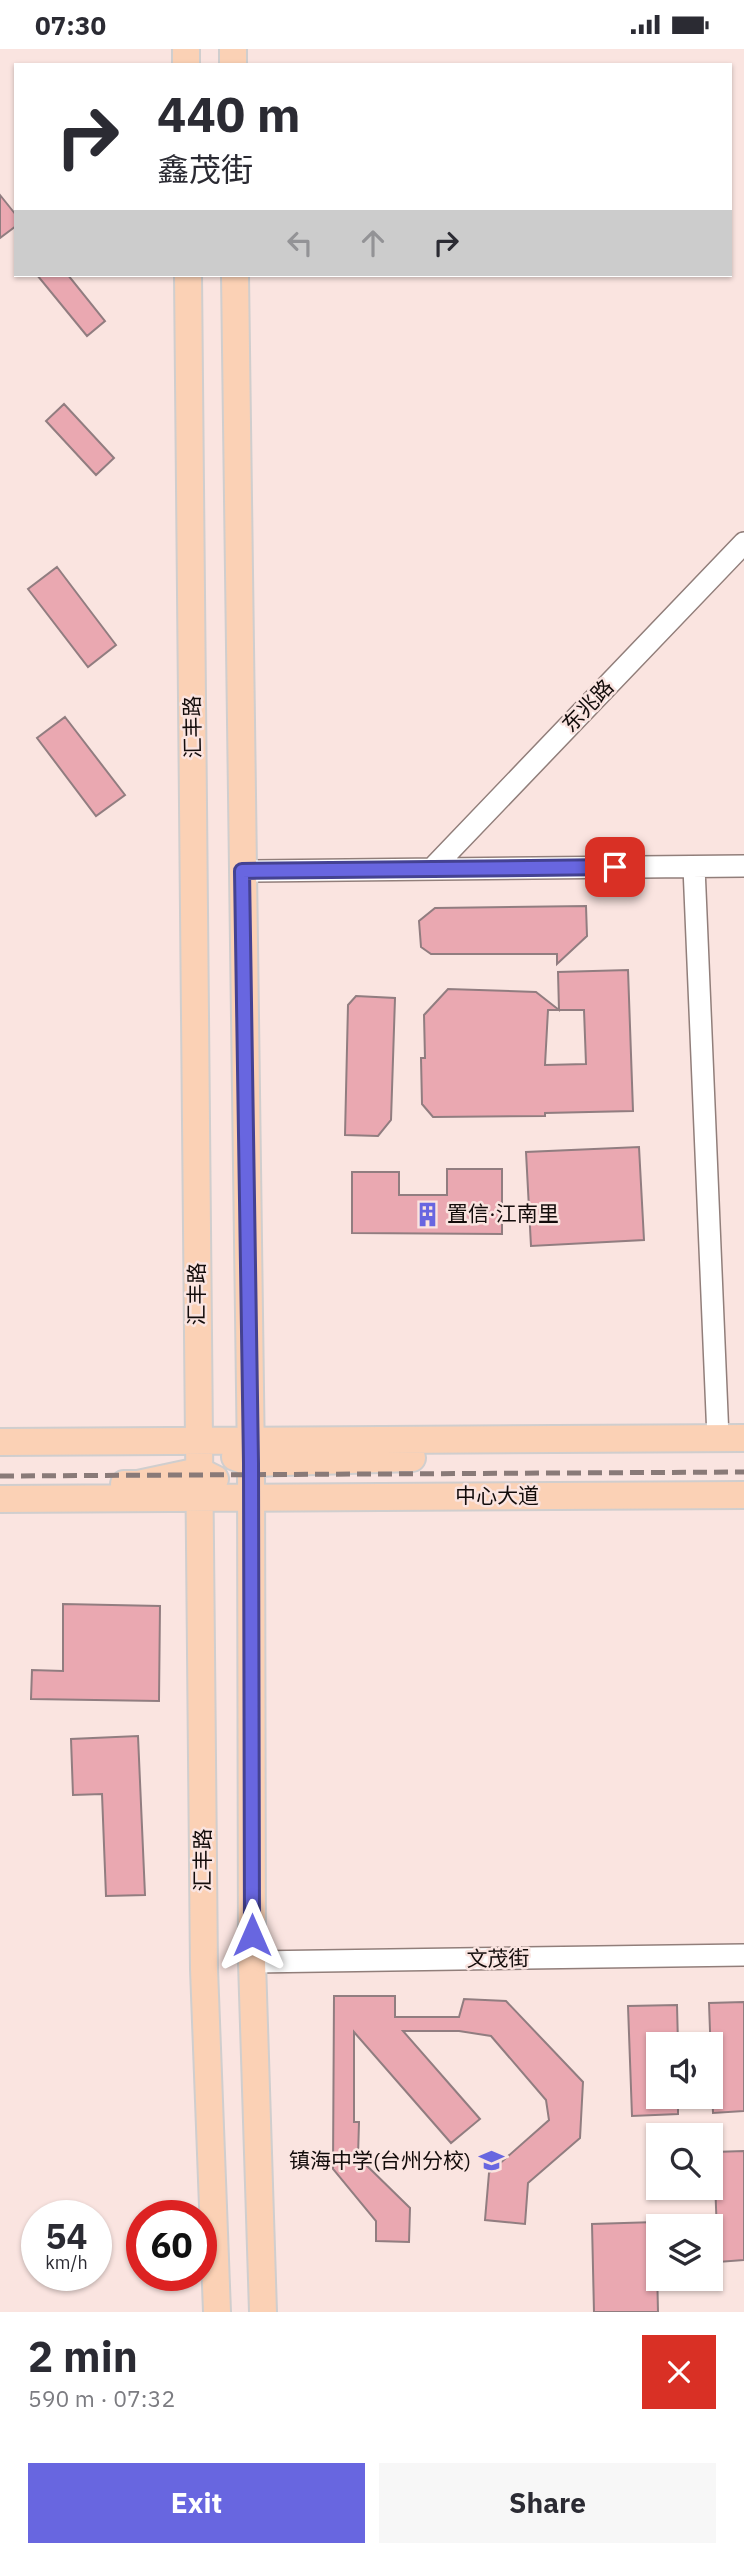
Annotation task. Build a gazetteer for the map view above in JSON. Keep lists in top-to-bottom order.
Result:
{
  "streets": {
    "main road": ["汇丰路", "中心大道"],
    "street": ["东兆路", "文茂街"]
  },
  "crossings": [
    ["汇丰路", "中心大道"]
  ],
  "places": {
    "building": ["置信·江南里"],
    "school or university": ["镇海中学(台州分校)"]
  },
  "page": {
    "status": "07:30",
    "turn": ["440 m", "鑫茂街"],
    "speed": "54 km/h",
    "limit": "60",
    "heading": ["2 min", "590 m · 07:32"],
    "buttons": ["Exit", "Share"]
  }
}
